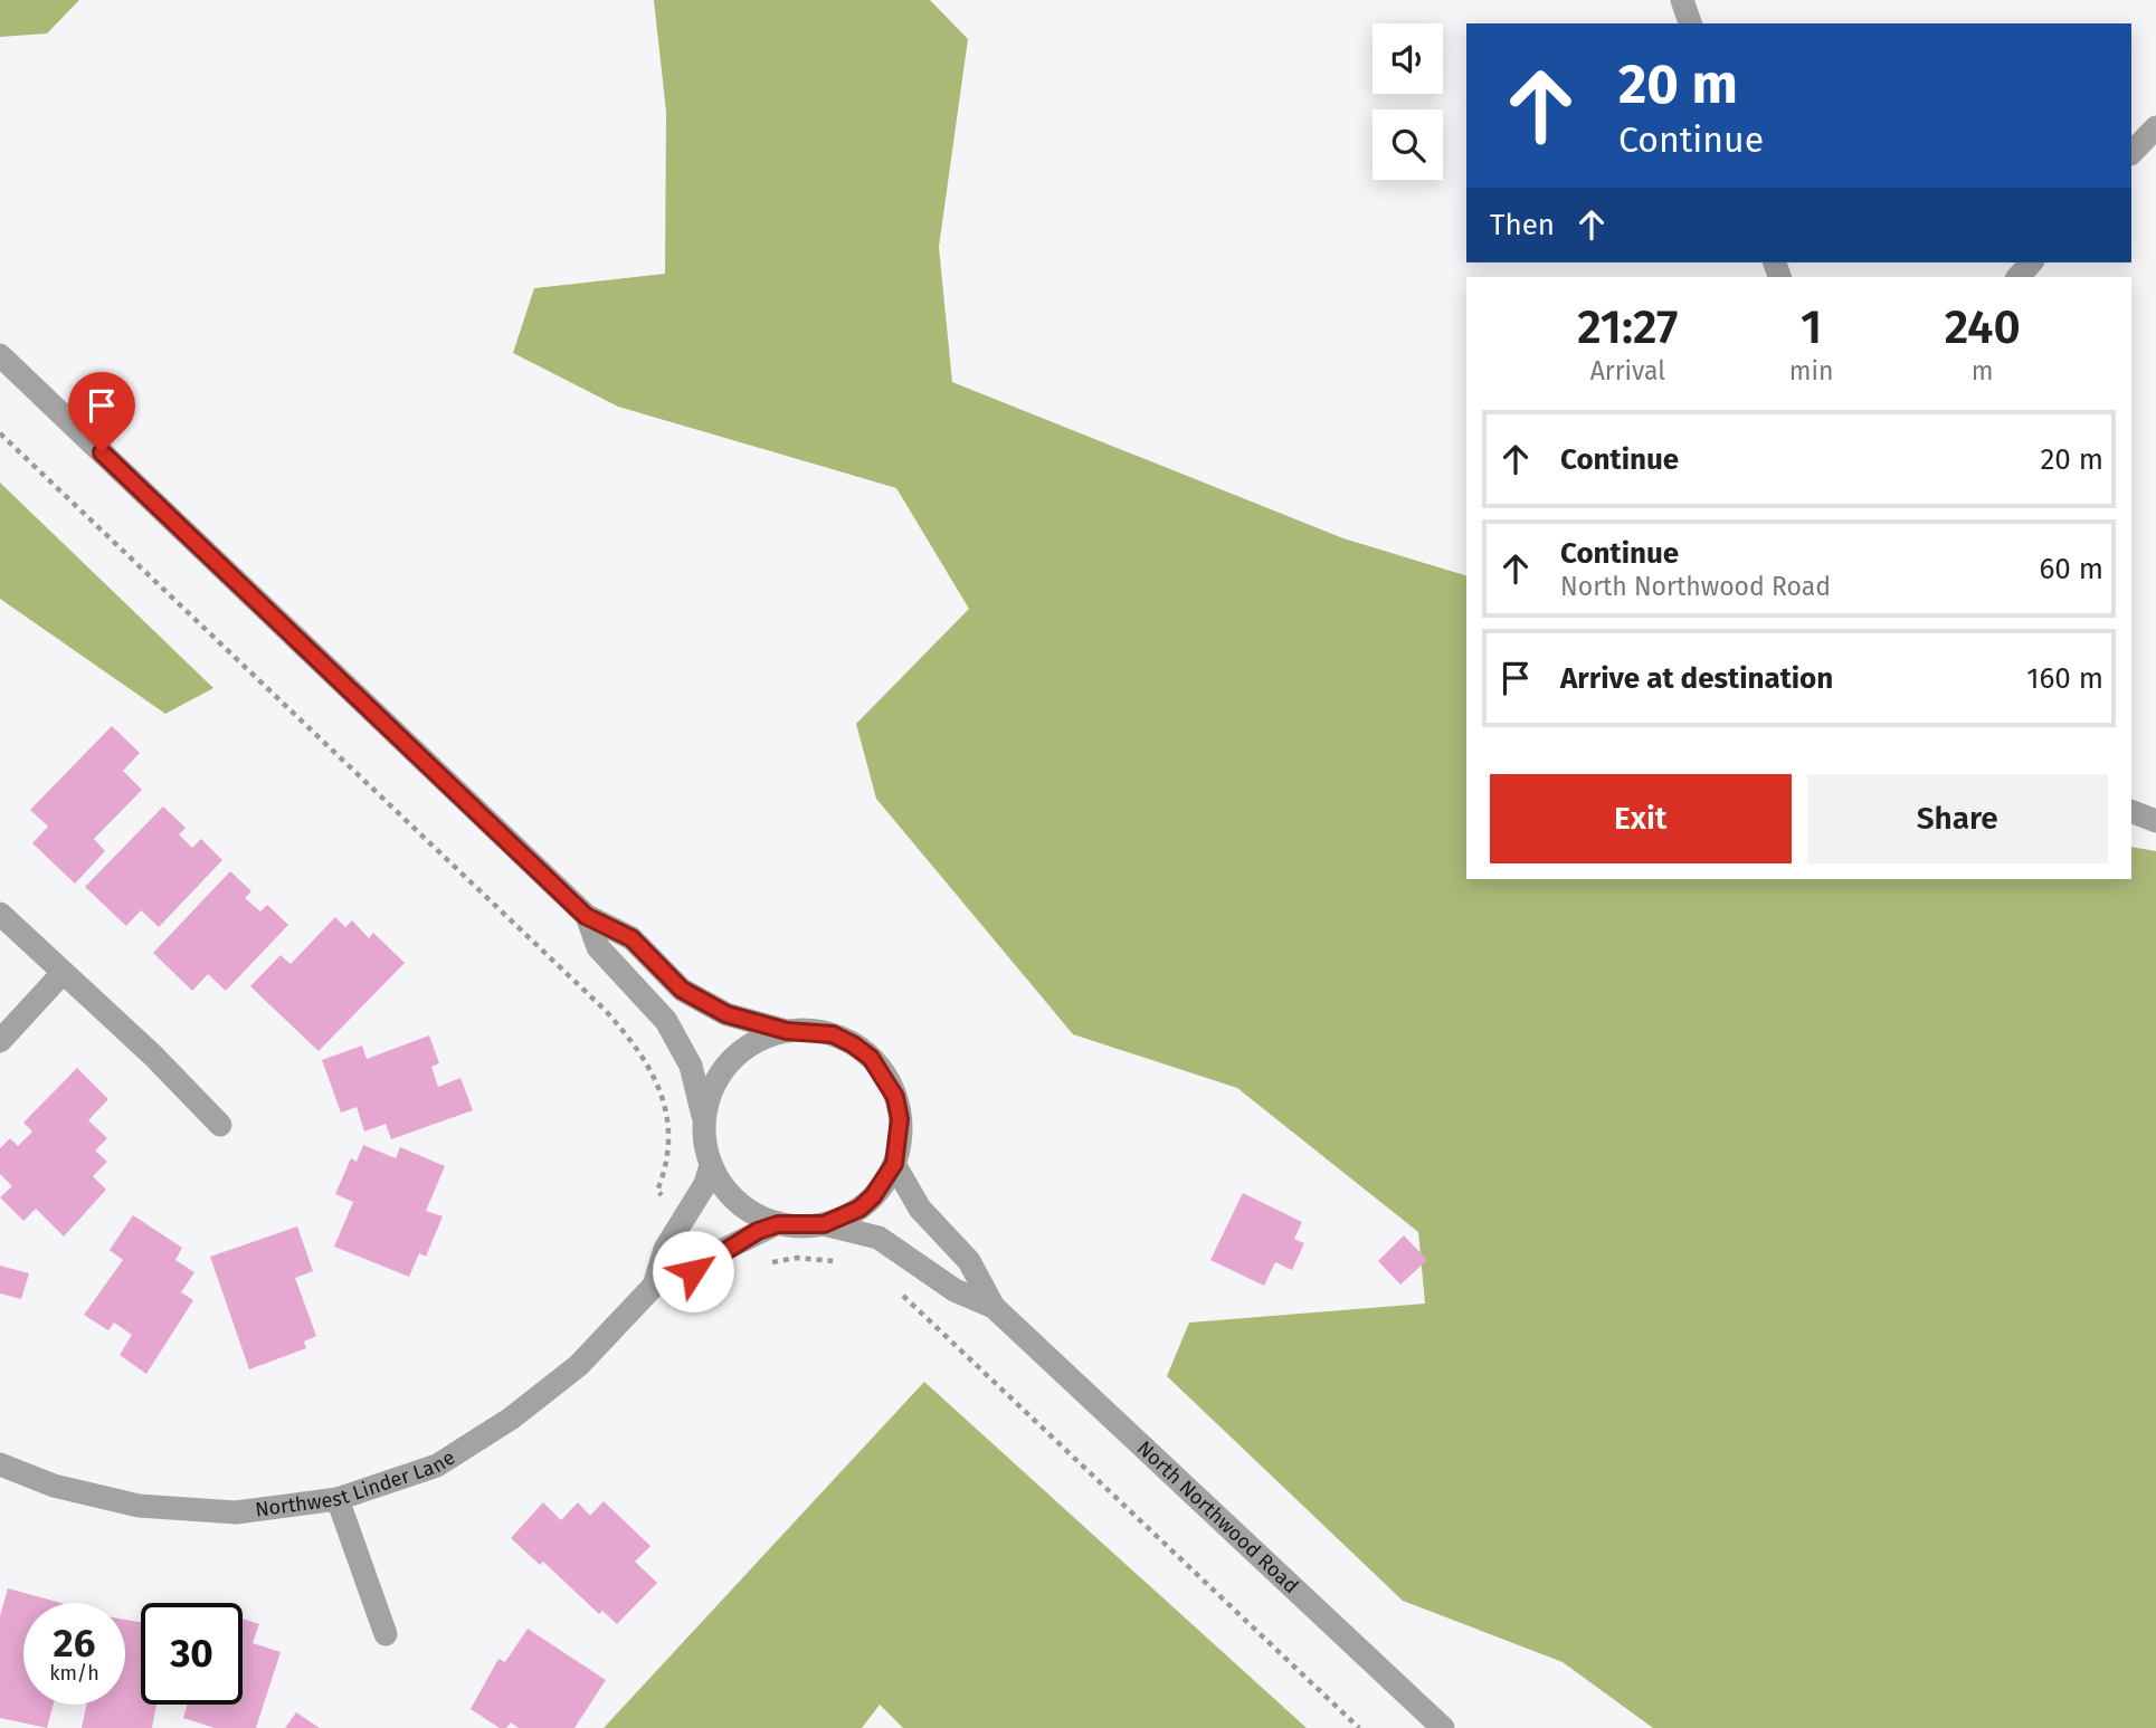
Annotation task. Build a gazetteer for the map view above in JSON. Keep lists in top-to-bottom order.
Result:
{
  "streets": {
    "street": ["Northwest Linder Lane", "North Northwood Road"]
  },
  "crossings": [
    ["Northwest Linder Lane", "North Northwood Road"]
  ],
  "page": {
    "turn": ["20 m", "Continue"],
    "then": "Then",
    "eta": [
      "21:27",
      "Arrival",
      "1",
      "min",
      "240",
      "m"
    ],
    "list": [
      {
        "name": "Continue",
        "value": "20 m"
      },
      {
        "name": "Continue",
        "note": "North Northwood Road",
        "value": "60 m"
      },
      {
        "name": "Arrive at destination",
        "value": "160 m"
      }
    ],
    "buttons": ["Exit", "Share"],
    "speed": "26 km/h",
    "limit": "30"
  }
}
